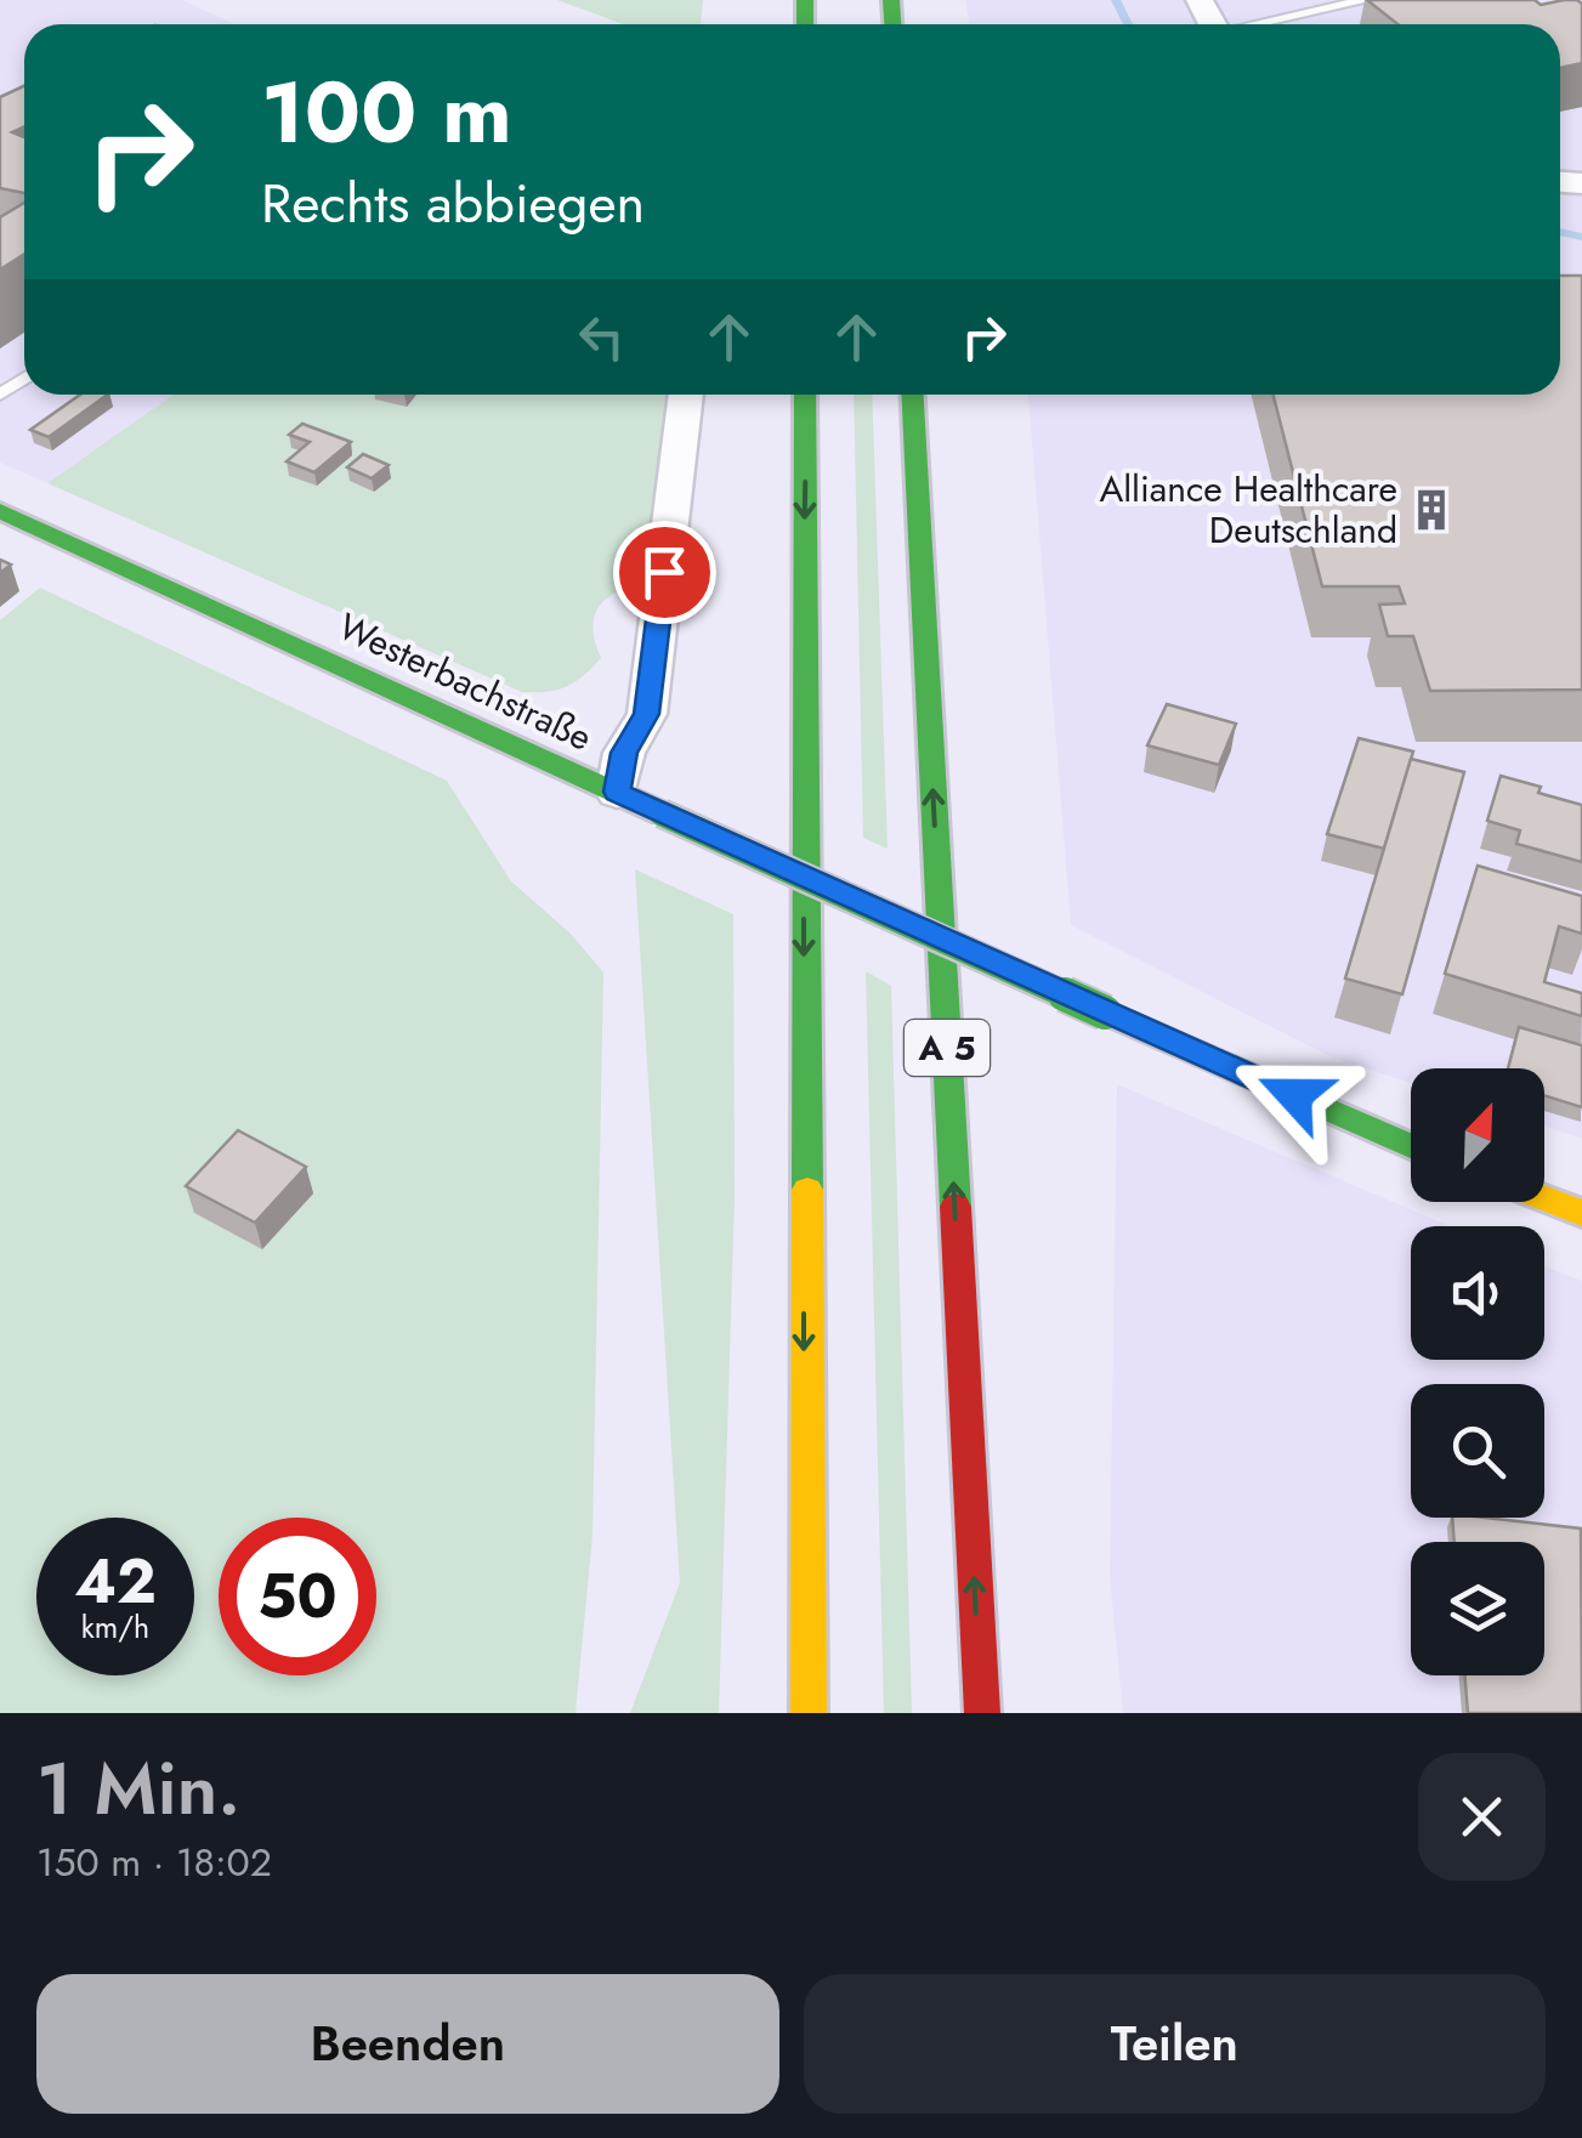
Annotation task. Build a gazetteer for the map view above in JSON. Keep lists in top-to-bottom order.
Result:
{
  "streets": {
    "main road": ["Westerbachstraße", "A 5"]
  },
  "places": {
    "building": ["Alliance Healthcare Deutschland"]
  },
  "north": "top right",
  "page": {
    "turn": ["100 m", "Rechts abbiegen"],
    "speed": "42 km/h",
    "limit": "50",
    "heading": ["1 Min.", "150 m · 18:02"],
    "buttons": ["Beenden", "Teilen"]
  }
}
